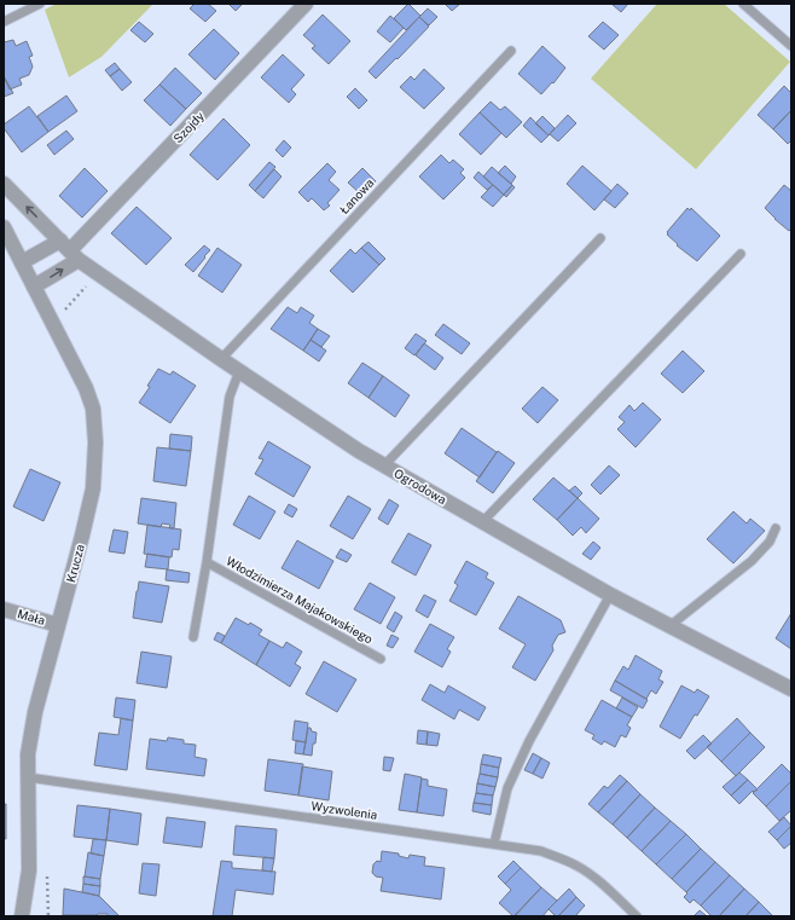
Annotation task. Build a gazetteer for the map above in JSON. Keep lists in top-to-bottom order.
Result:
{
  "streets": {
    "street": [
      "Szojdy",
      "Ogrodowa",
      "Krucza",
      "Mała"
    ],
    "lane": ["Łanowa", "Włodzimierza Majakowskiego", "Wyzwolenia"]
  },
  "crossings": [
    ["Szojdy", "Ogrodowa"],
    ["Łanowa", "Ogrodowa"],
    ["Ogrodowa", "Włodzimierza Majakowskiego"],
    ["Krucza", "Mała"],
    ["Krucza", "Wyzwolenia"]
  ]
}
